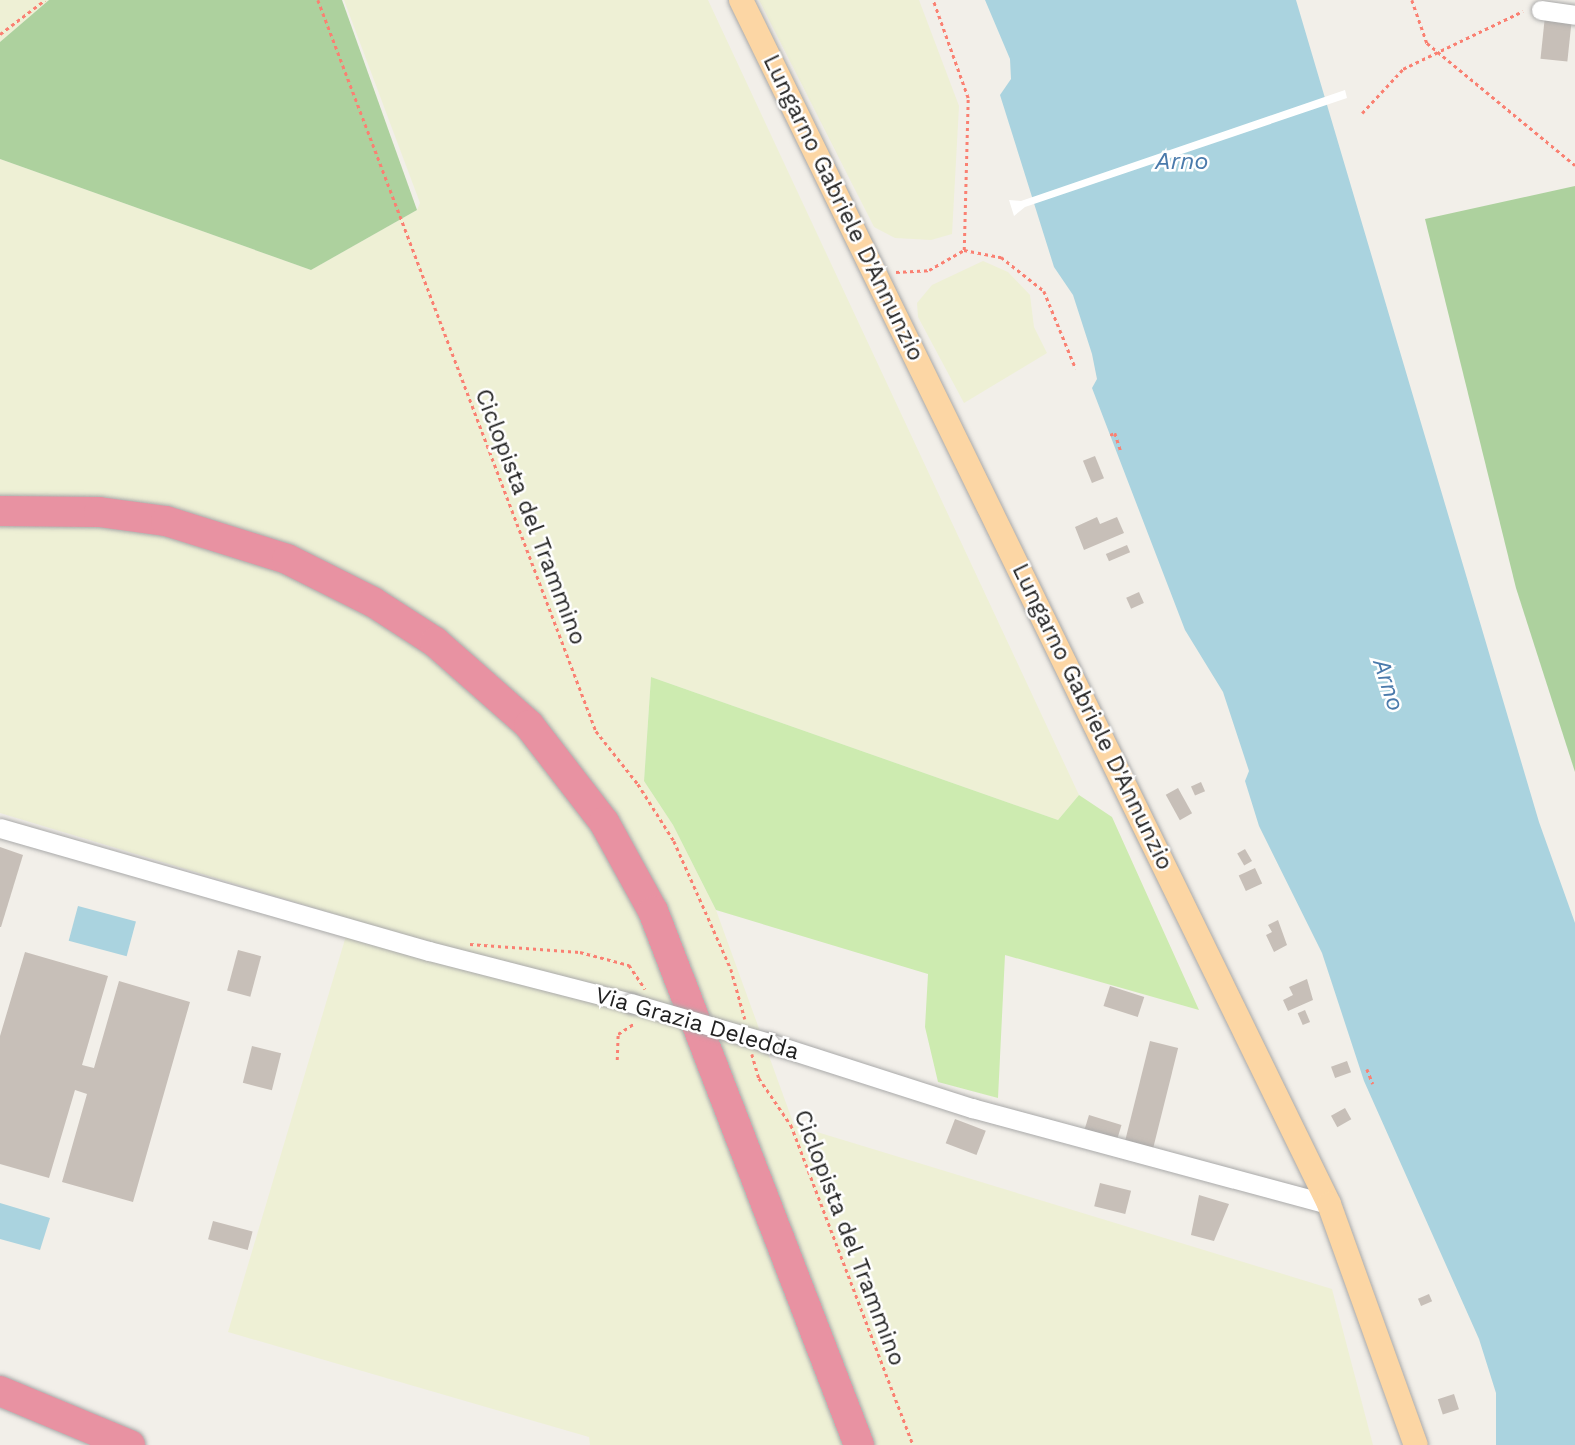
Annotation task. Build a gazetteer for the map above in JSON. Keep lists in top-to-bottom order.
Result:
{
  "streets": {
    "main road": ["Lungarno Gabriele D'Annunzio"],
    "street": ["Via Grazia Deledda"],
    "path": ["Ciclopista del Trammino"]
  },
  "crossings": [
    ["Lungarno Gabriele D'Annunzio", "Via Grazia Deledda"],
    ["Ciclopista del Trammino", "Via Grazia Deledda"]
  ],
  "water": ["Arno"]
}
